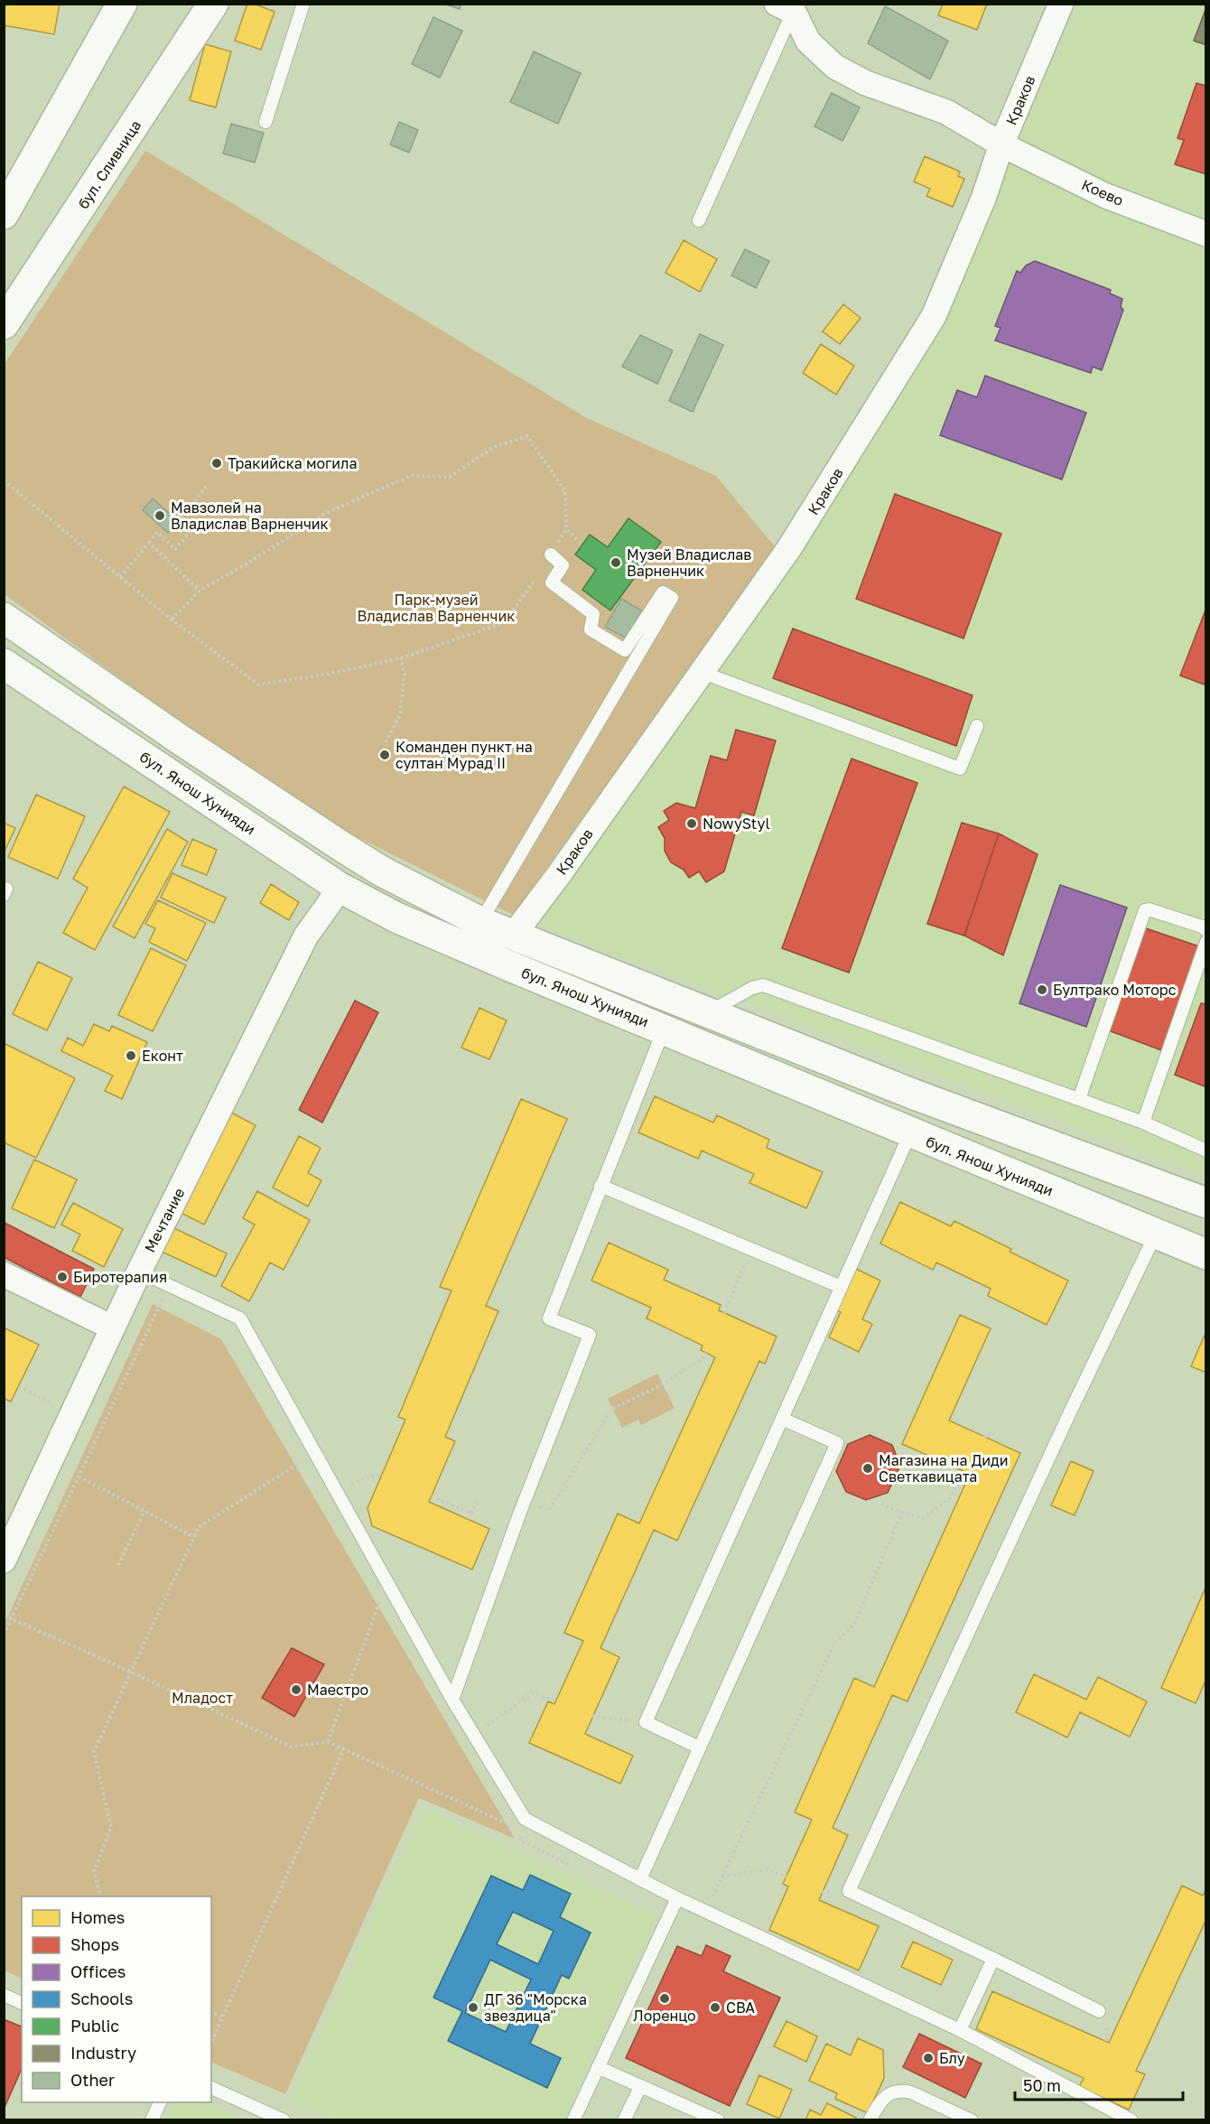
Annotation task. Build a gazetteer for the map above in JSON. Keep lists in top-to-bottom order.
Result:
{
  "streets": {
    "street": [
      "Краков",
      "бул. Сливница",
      "Коево",
      "бул. Янош Хунияди",
      "Мечтание"
    ]
  },
  "crossings": [
    ["Краков", "Коево"],
    ["Краков", "бул. Янош Хунияди"],
    ["бул. Янош Хунияди", "Мечтание"]
  ],
  "parks": ["Парк-музей Владислав Варненчик", "Младост"],
  "places": [
    "Тракийска могила",
    "Мавзолей на Владислав Варненчик",
    "Музей Владислав Варненчик",
    "Команден пункт на султан Мурад II",
    "NowyStyl",
    "Бултрако Моторс",
    "Еконт",
    "Биротерапия",
    "Магазина на Диди Светкавицата",
    "Маестро",
    "Лоренцо",
    "ДГ 36 \"Морска звездица\"",
    "CBA",
    "Блу"
  ],
  "legend": [
    "Homes",
    "Shops",
    "Offices",
    "Schools",
    "Public",
    "Industry",
    "Other"
  ],
  "scale_bar": "50 m"
}
